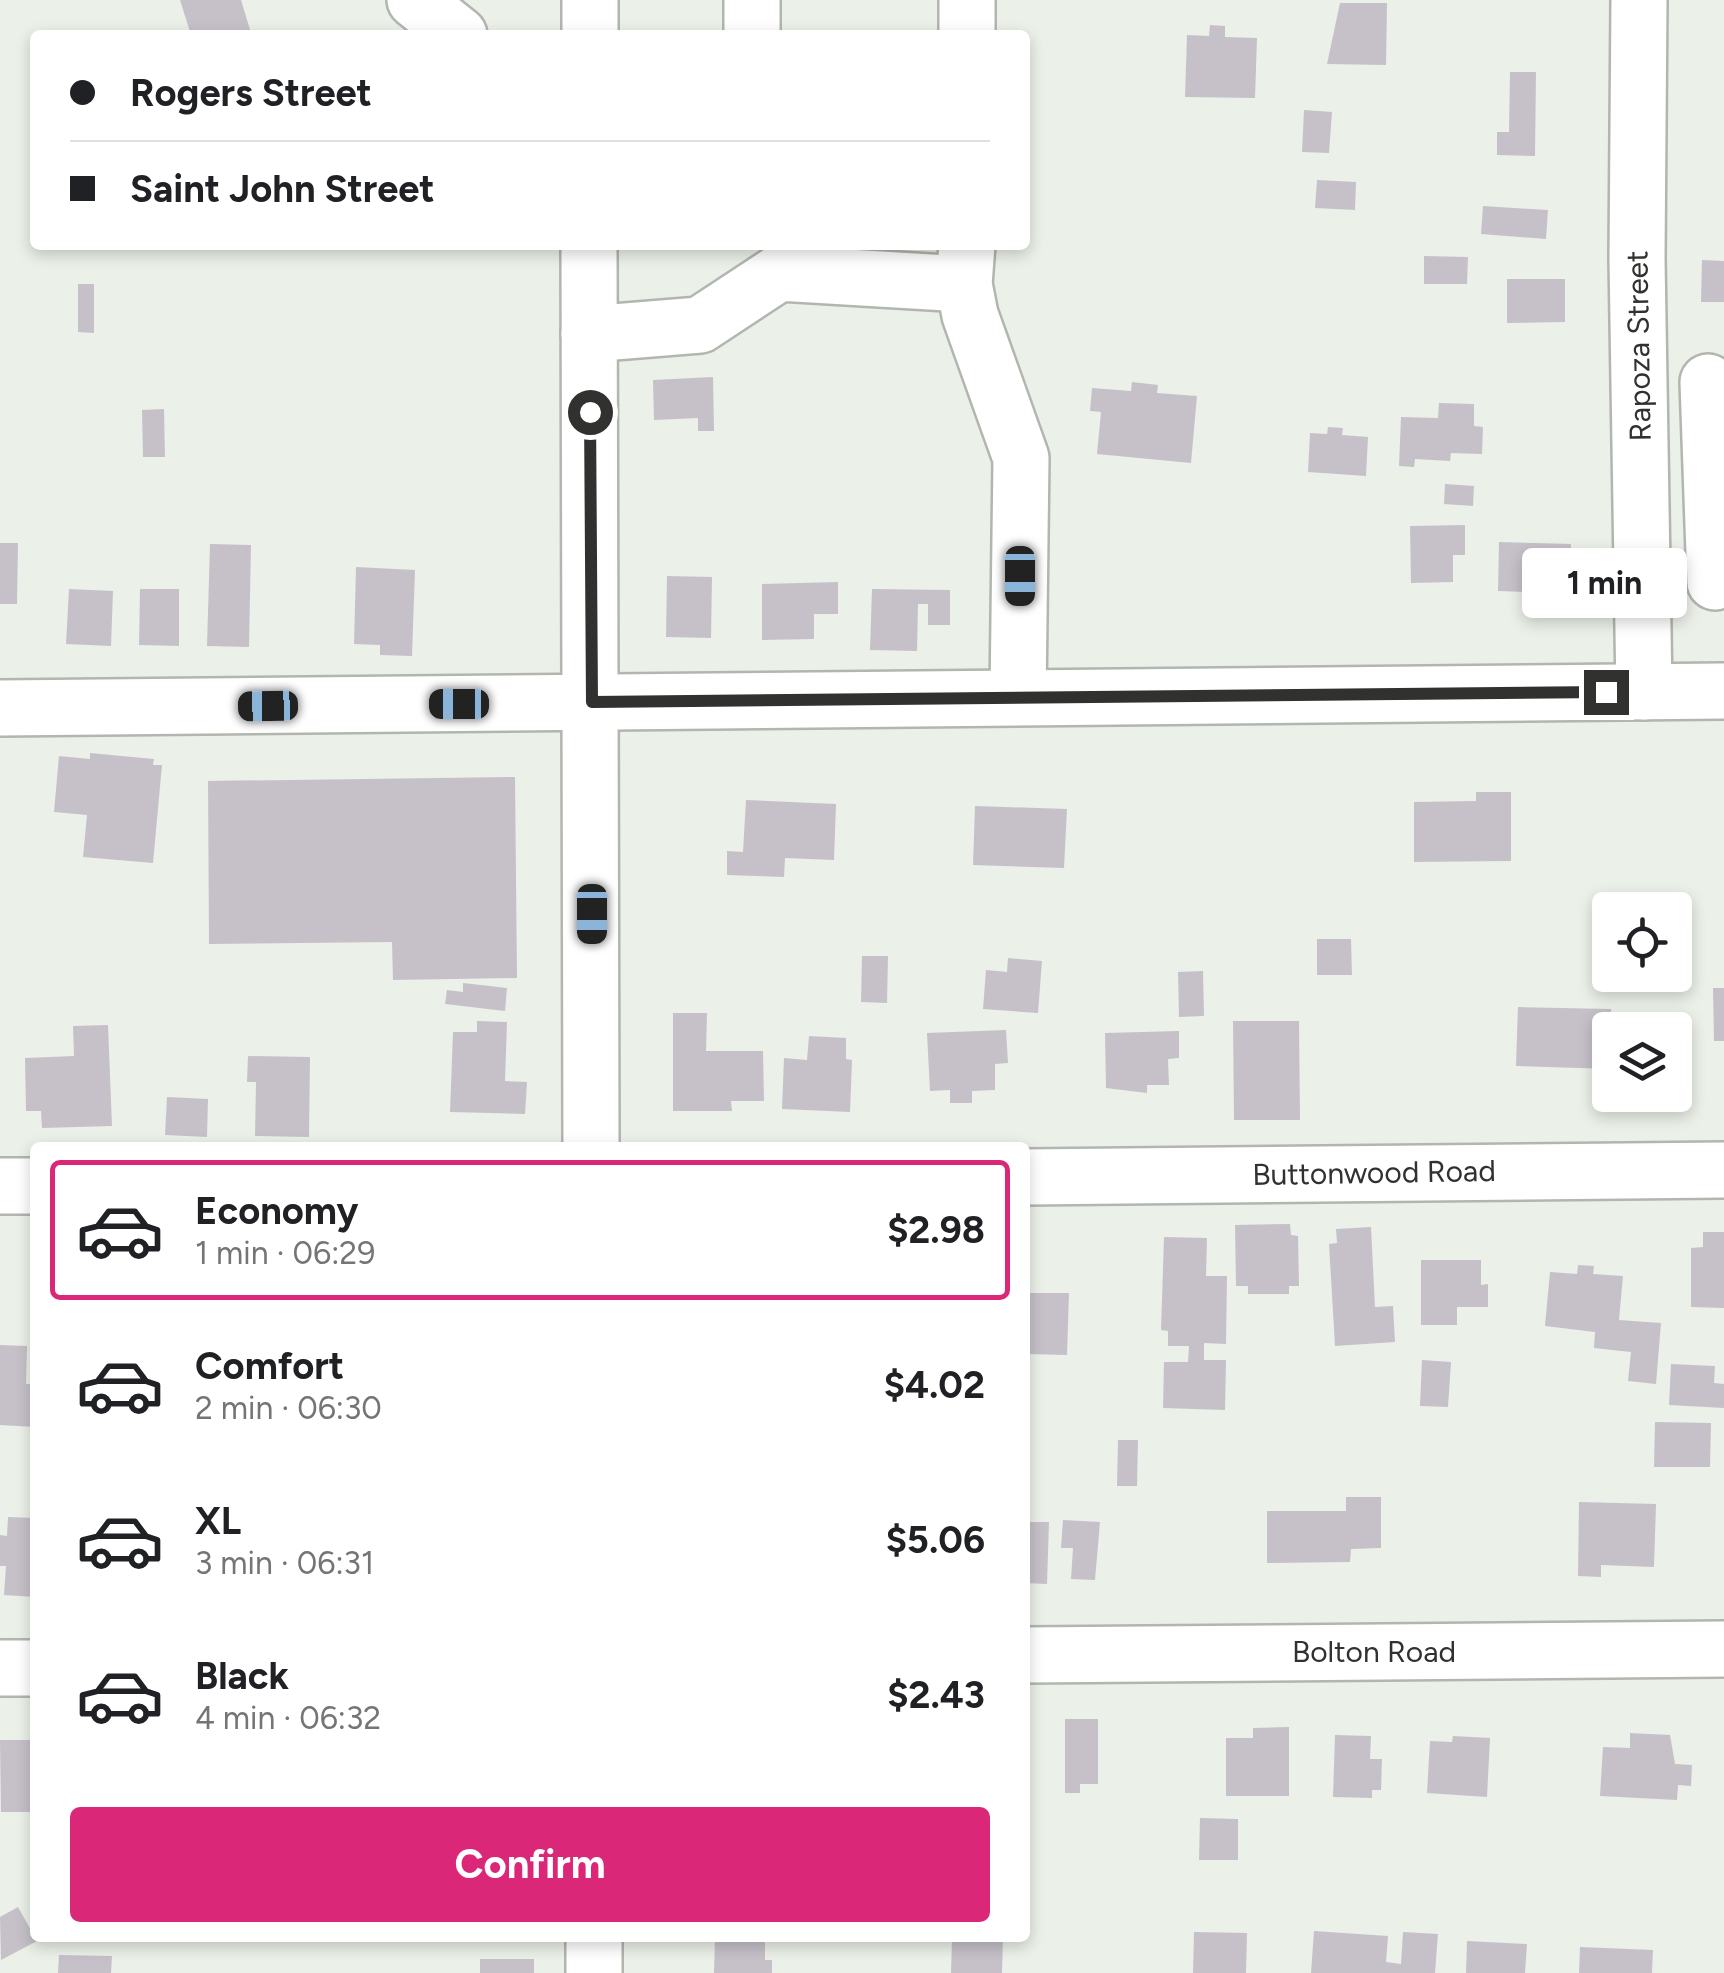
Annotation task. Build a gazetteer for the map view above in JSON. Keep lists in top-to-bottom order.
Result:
{
  "streets": {
    "street": ["Rapoza Street", "Buttonwood Road", "Bolton Road"]
  },
  "page": {
    "banner": ["Rogers Street", "Saint John Street"],
    "bubble": "1 min",
    "list": [
      {
        "name": "Economy",
        "note": "1 min · 06:29",
        "value": "$2.98"
      },
      {
        "name": "Comfort",
        "note": "2 min · 06:30",
        "value": "$4.02"
      },
      {
        "name": "XL",
        "note": "3 min · 06:31",
        "value": "$5.06"
      },
      {
        "name": "Black",
        "note": "4 min · 06:32",
        "value": "$2.43"
      }
    ],
    "buttons": "Confirm"
  }
}
